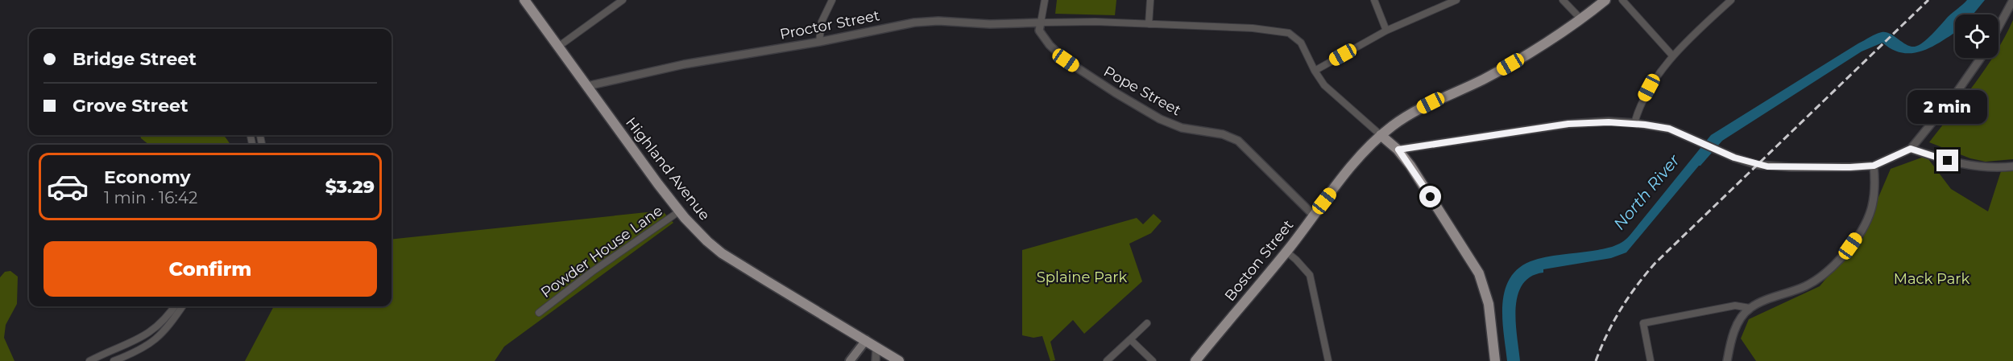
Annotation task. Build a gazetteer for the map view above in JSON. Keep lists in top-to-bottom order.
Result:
{
  "streets": {
    "main road": ["Highland Avenue", "Boston Street"],
    "street": ["Proctor Street", "Pope Street", "Powder House Lane"]
  },
  "crossings": [
    ["Proctor Street", "Pope Street"],
    ["Proctor Street", "Highland Avenue"],
    ["Proctor Street", "Boston Street"],
    ["Pope Street", "Boston Street"],
    ["Highland Avenue", "Powder House Lane"]
  ],
  "water": ["North River"],
  "parks": ["Splaine Park", "Mack Park"],
  "page": {
    "banner": ["Bridge Street", "Grove Street"],
    "bubble": "2 min",
    "list": [
      {
        "name": "Economy",
        "note": "1 min · 16:42",
        "value": "$3.29"
      }
    ],
    "buttons": "Confirm"
  }
}
